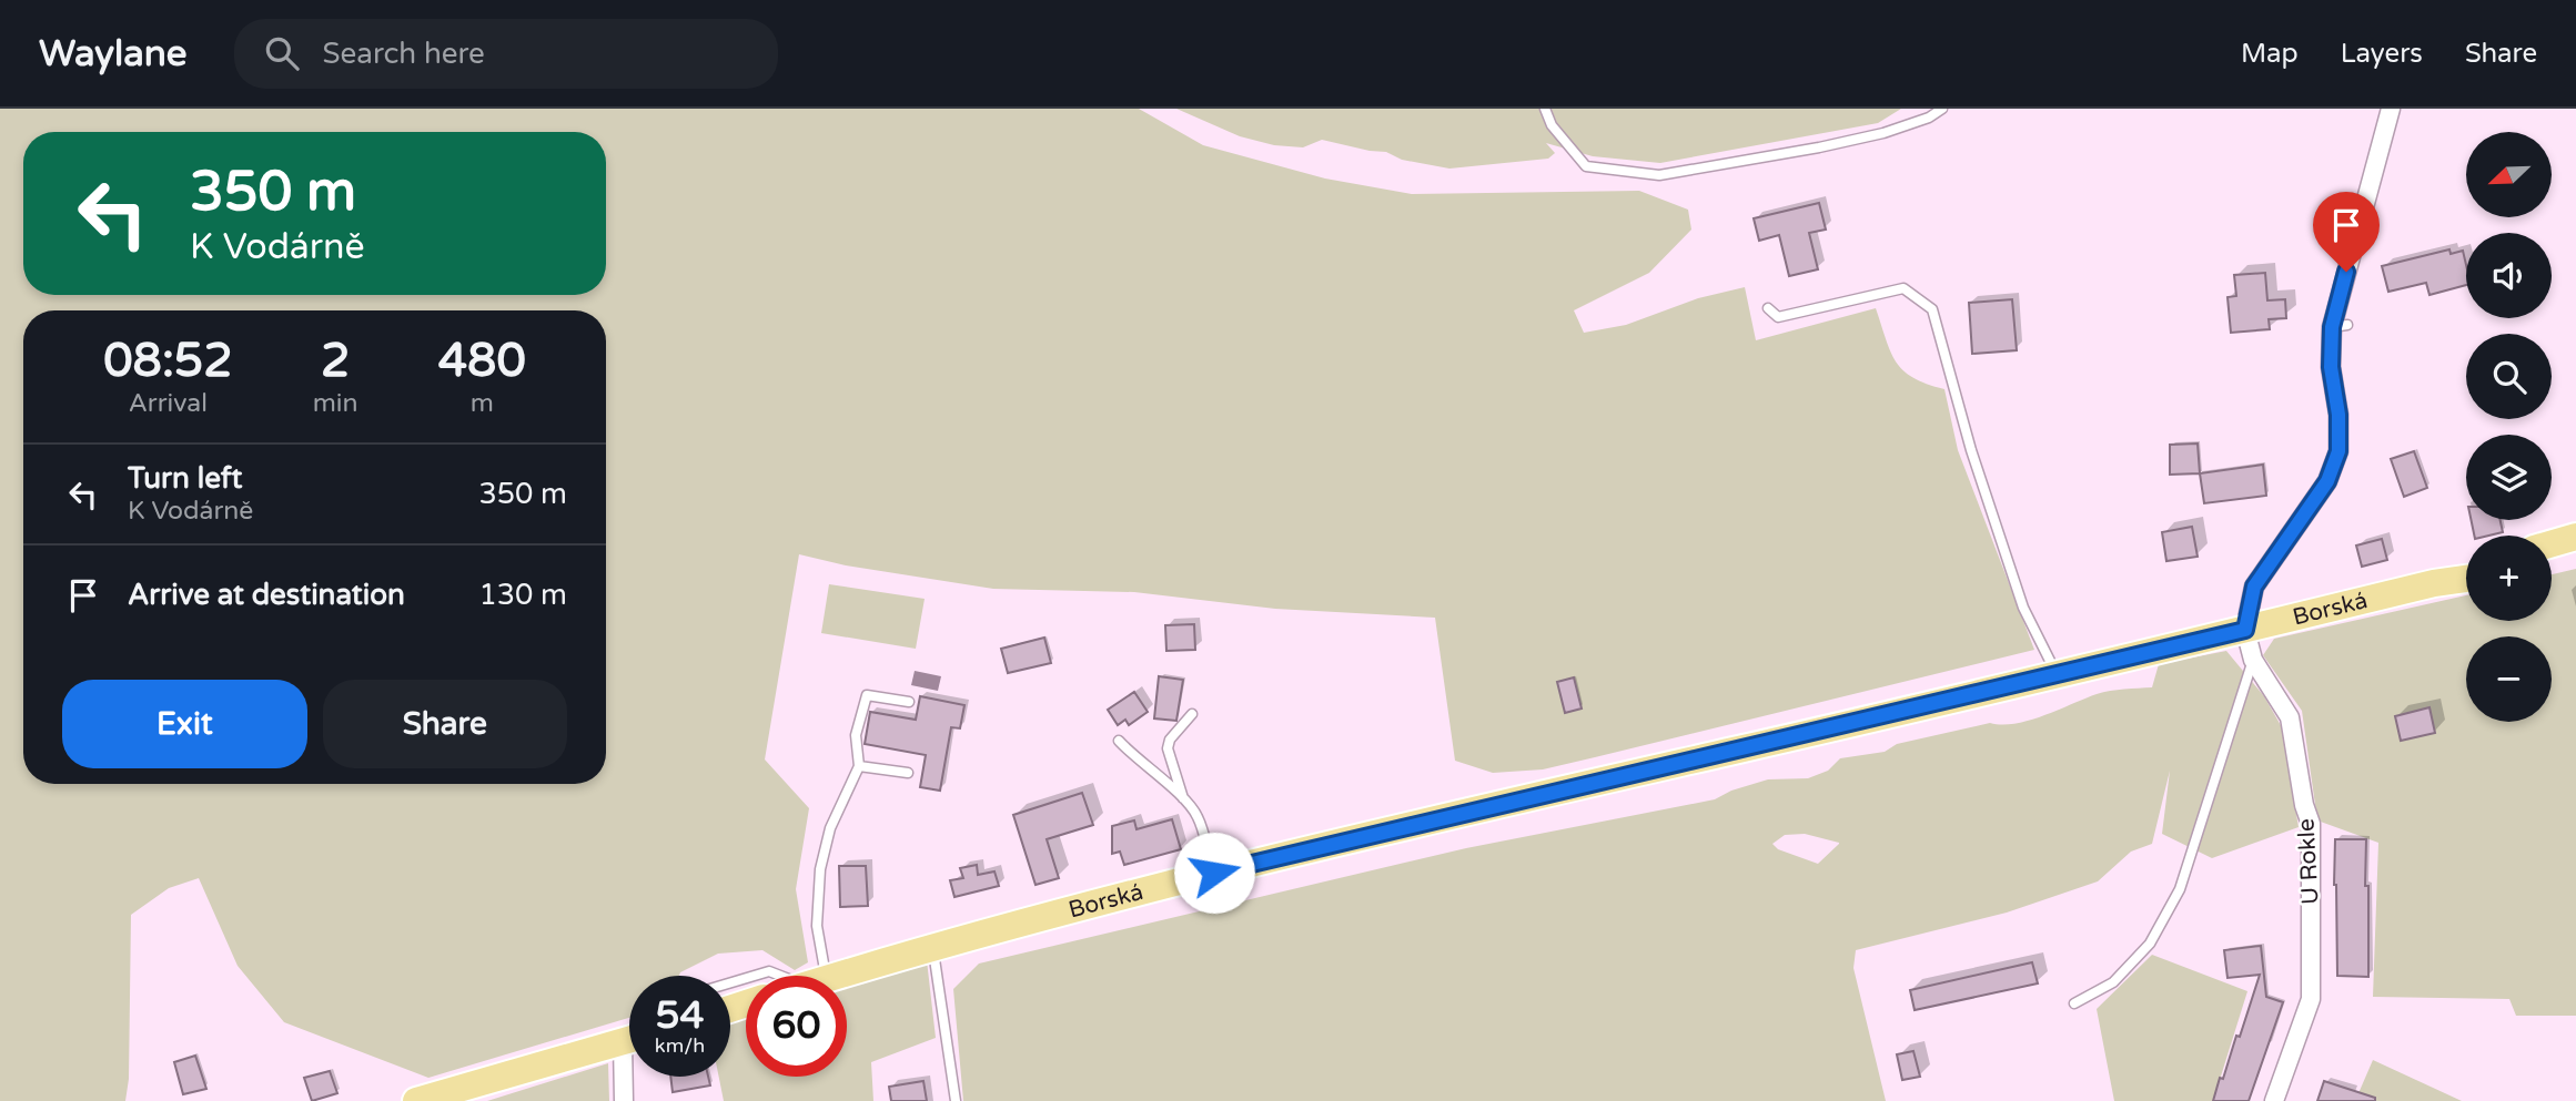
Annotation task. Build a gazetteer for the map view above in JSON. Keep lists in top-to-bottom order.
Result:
{
  "streets": {
    "main road": ["Borská"],
    "street": ["U Rokle"]
  },
  "crossings": [
    ["Borská", "U Rokle"]
  ],
  "north": "bottom left",
  "page": {
    "header": "Waylane",
    "search": "Search here",
    "nav": ["Map", "Layers", "Share"],
    "map_buttons": ["+", "−"],
    "turn": ["350 m", "K Vodárně"],
    "eta": [
      "08:52",
      "Arrival",
      "2",
      "min",
      "480",
      "m"
    ],
    "list": [
      {
        "name": "Turn left",
        "note": "K Vodárně",
        "value": "350 m"
      },
      {
        "name": "Arrive at destination",
        "value": "130 m"
      }
    ],
    "buttons": ["Exit", "Share"],
    "speed": "54 km/h",
    "limit": "60"
  }
}
